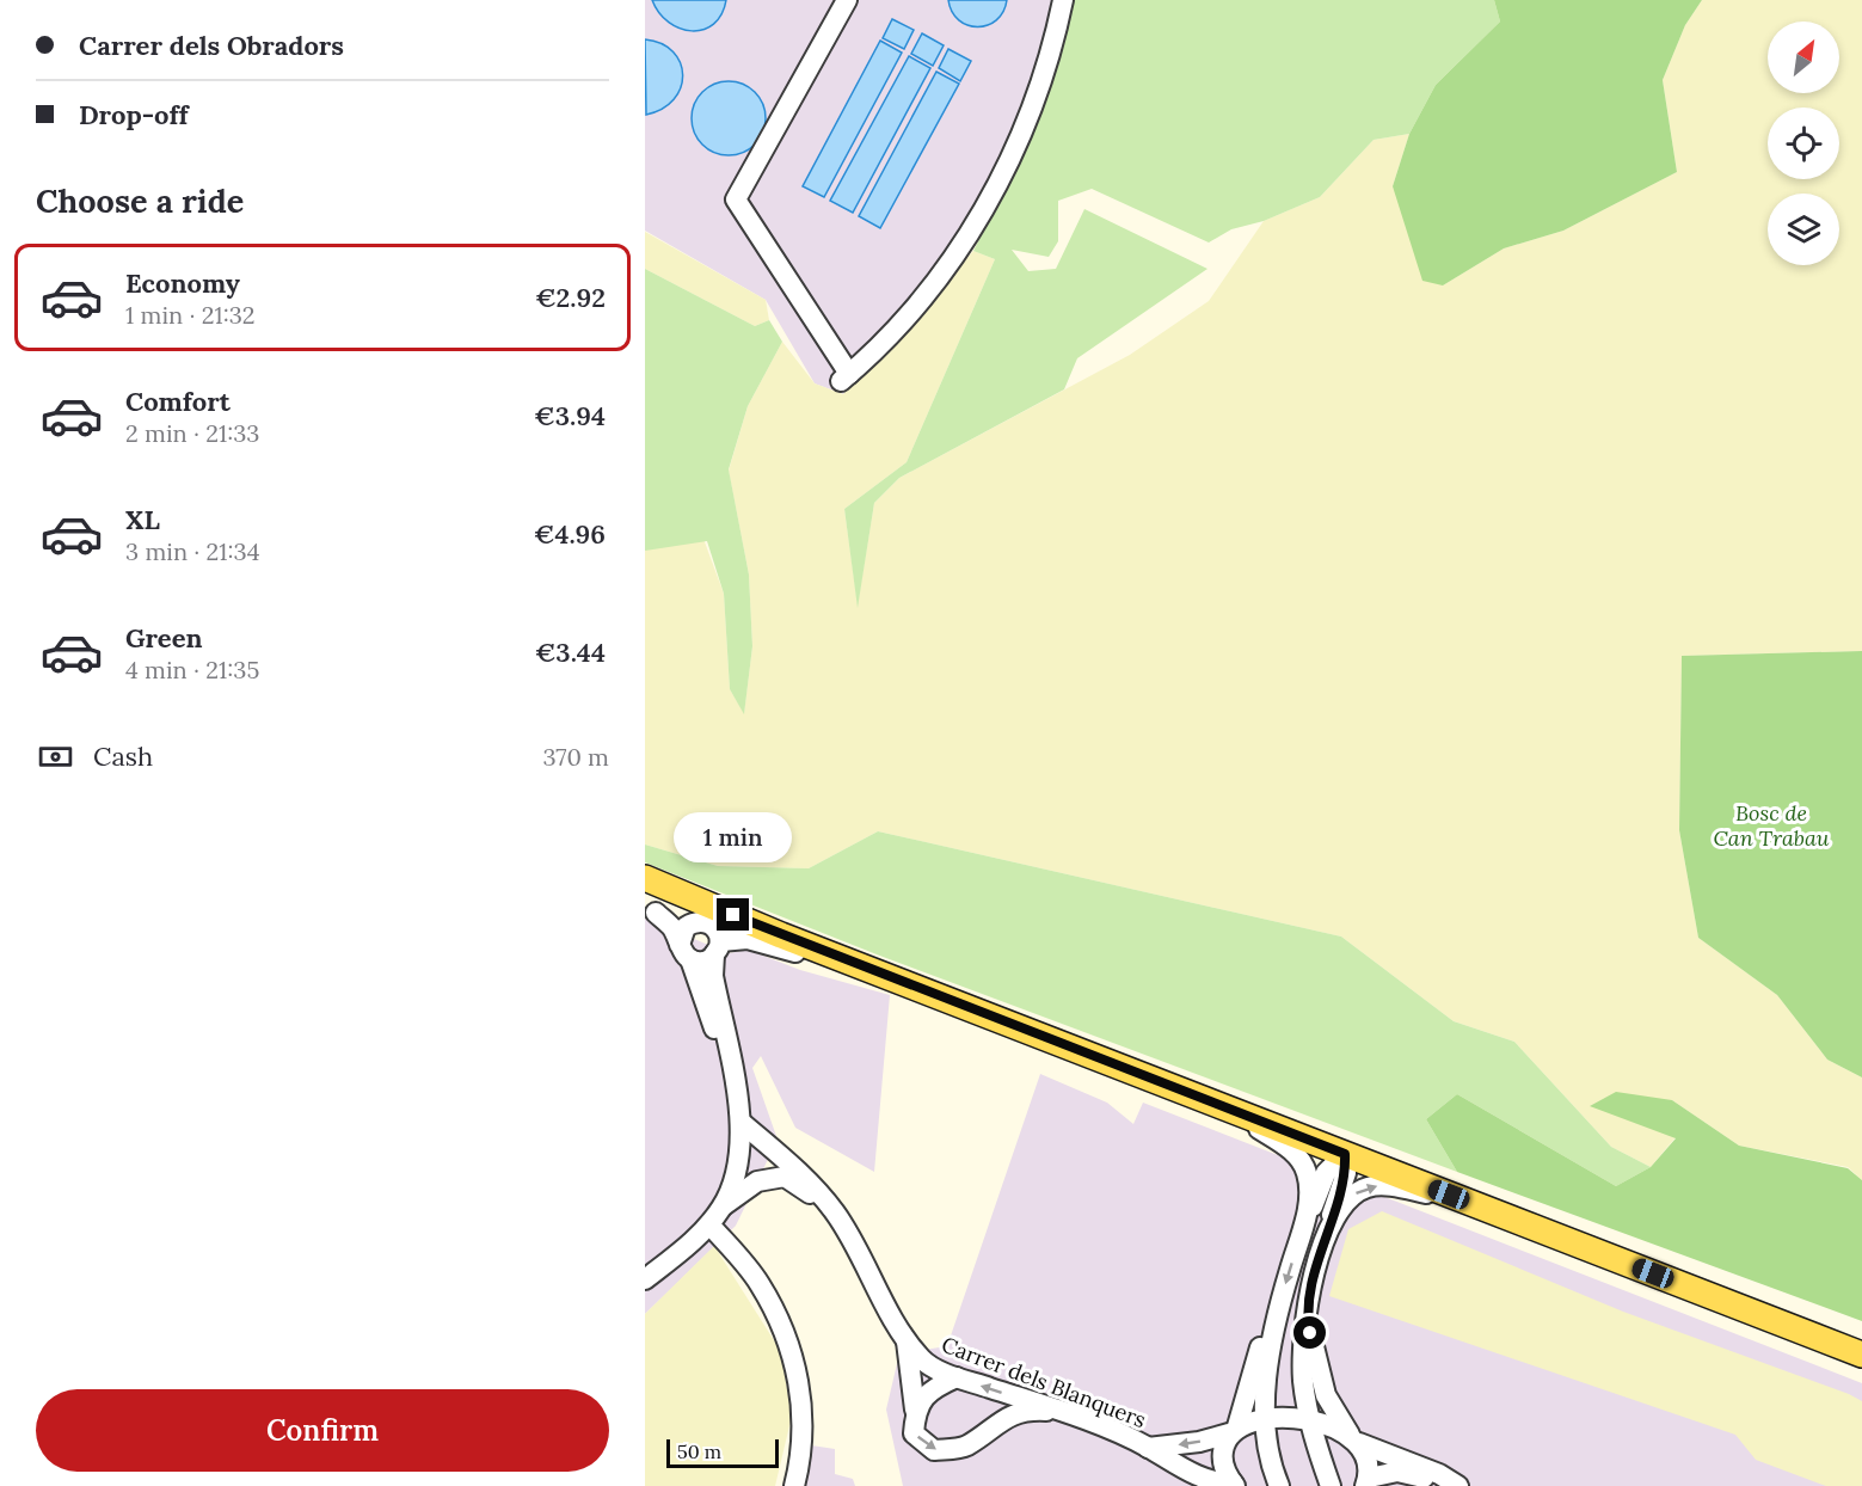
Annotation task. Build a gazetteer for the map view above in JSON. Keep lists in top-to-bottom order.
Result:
{
  "streets": {
    "street": ["Carrer dels Blanquers"]
  },
  "parks": ["Bosc de Can Trabau"],
  "scale_bar": "50 m",
  "north": "top right",
  "page": {
    "banner": ["Carrer dels Obradors", "Drop-off"],
    "heading": "Choose a ride",
    "list": [
      {
        "name": "Economy",
        "note": "1 min · 21:32",
        "value": "€2.92"
      },
      {
        "name": "Comfort",
        "note": "2 min · 21:33",
        "value": "€3.94"
      },
      {
        "name": "XL",
        "note": "3 min · 21:34",
        "value": "€4.96"
      },
      {
        "name": "Green",
        "note": "4 min · 21:35",
        "value": "€3.44"
      }
    ],
    "pay": ["Cash", "370 m"],
    "bubble": "1 min",
    "buttons": "Confirm",
    "scale": "50 m"
  }
}
